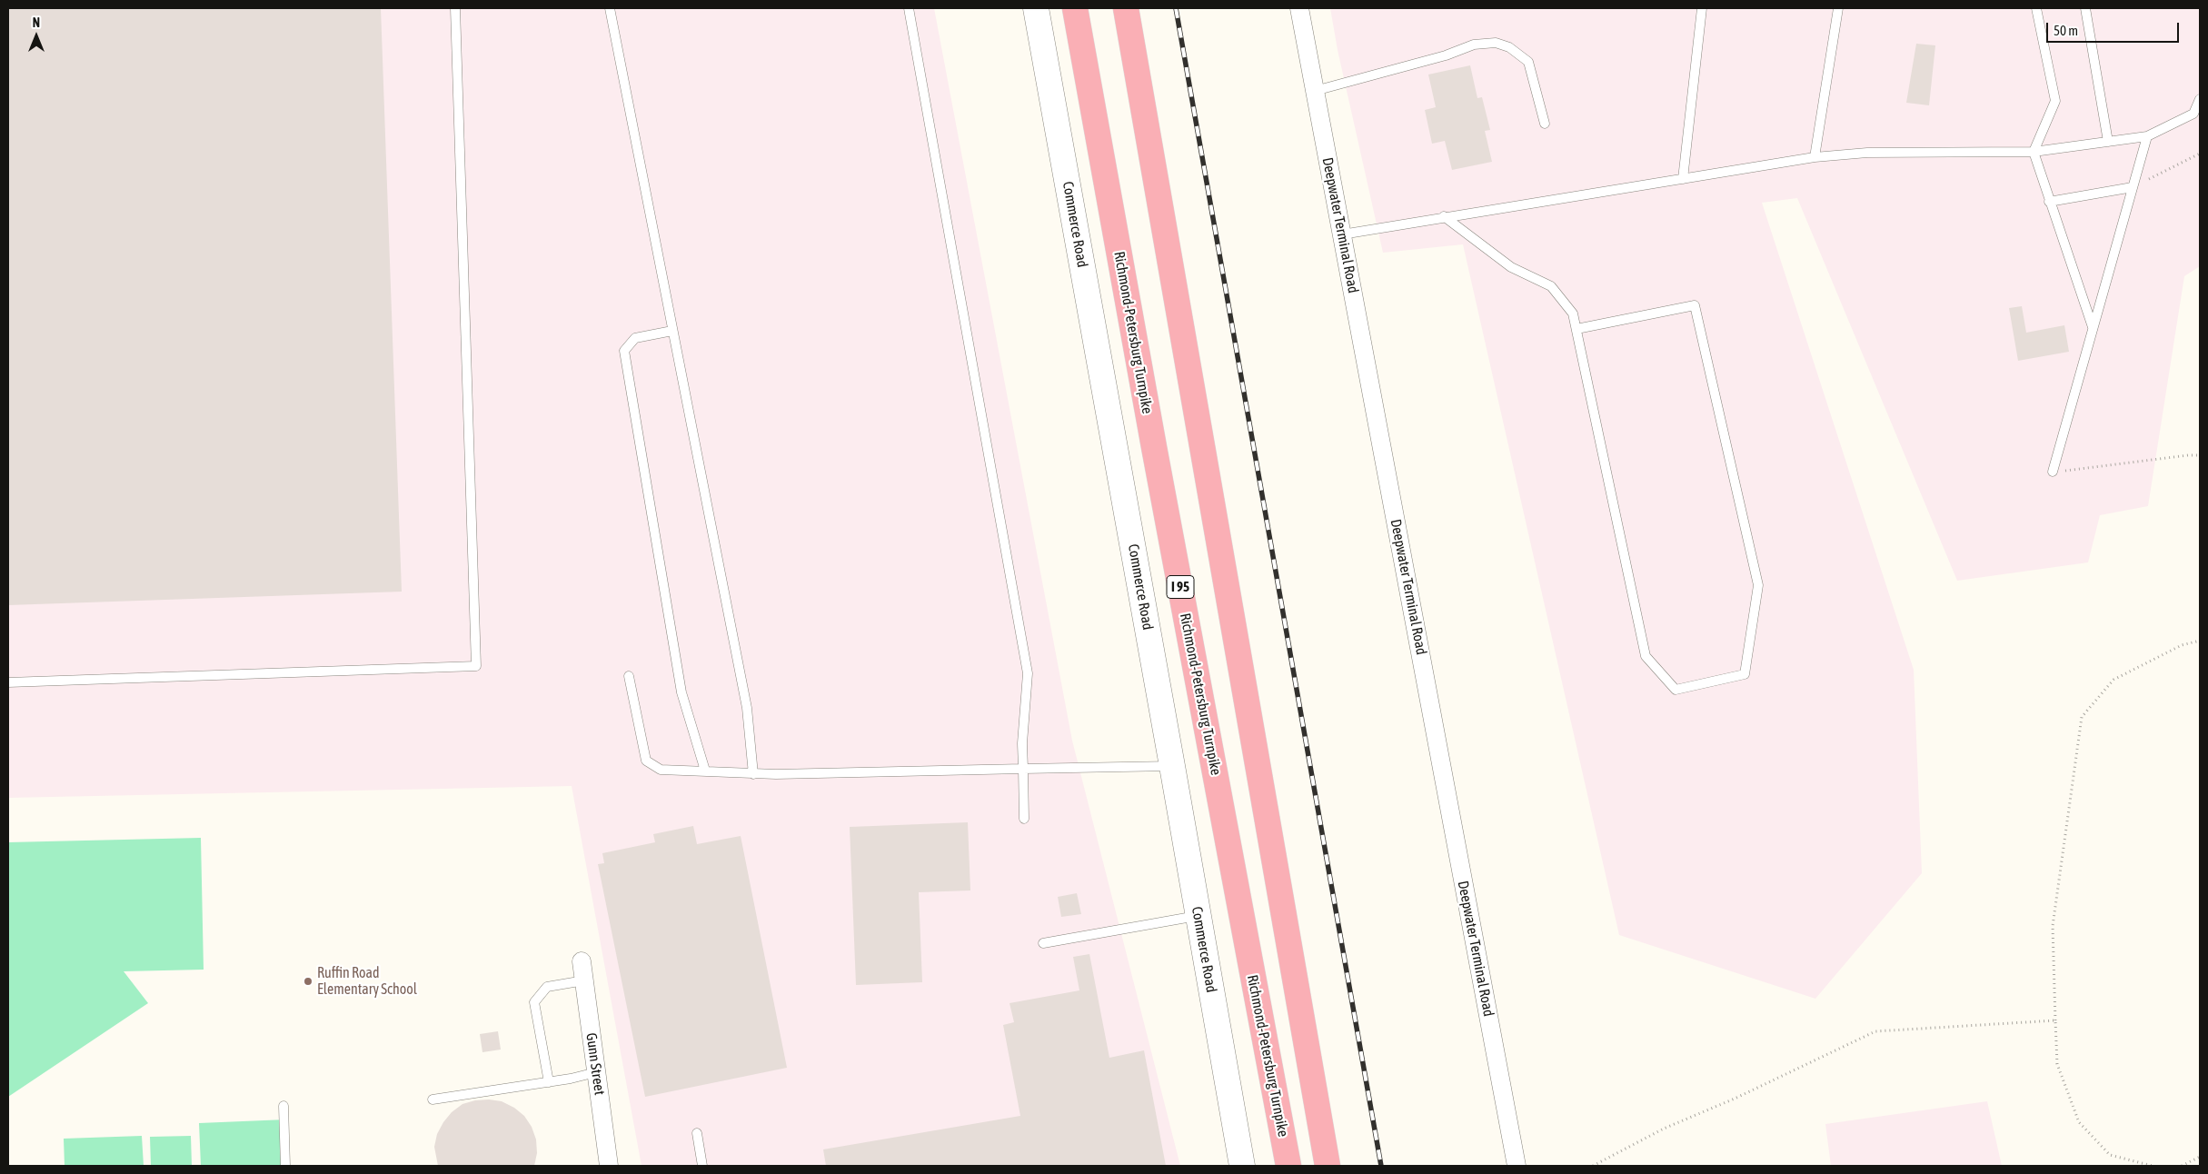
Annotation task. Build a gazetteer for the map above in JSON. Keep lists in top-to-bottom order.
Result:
{
  "streets": {
    "highway": ["Richmond-Petersburg Turnpike", "I 95"],
    "main road": ["Commerce Road"],
    "street": ["Deepwater Terminal Road", "Gunn Street"]
  },
  "places": ["Ruffin Road Elementary School"],
  "scale_bar": "50 m",
  "north": "top"
}
